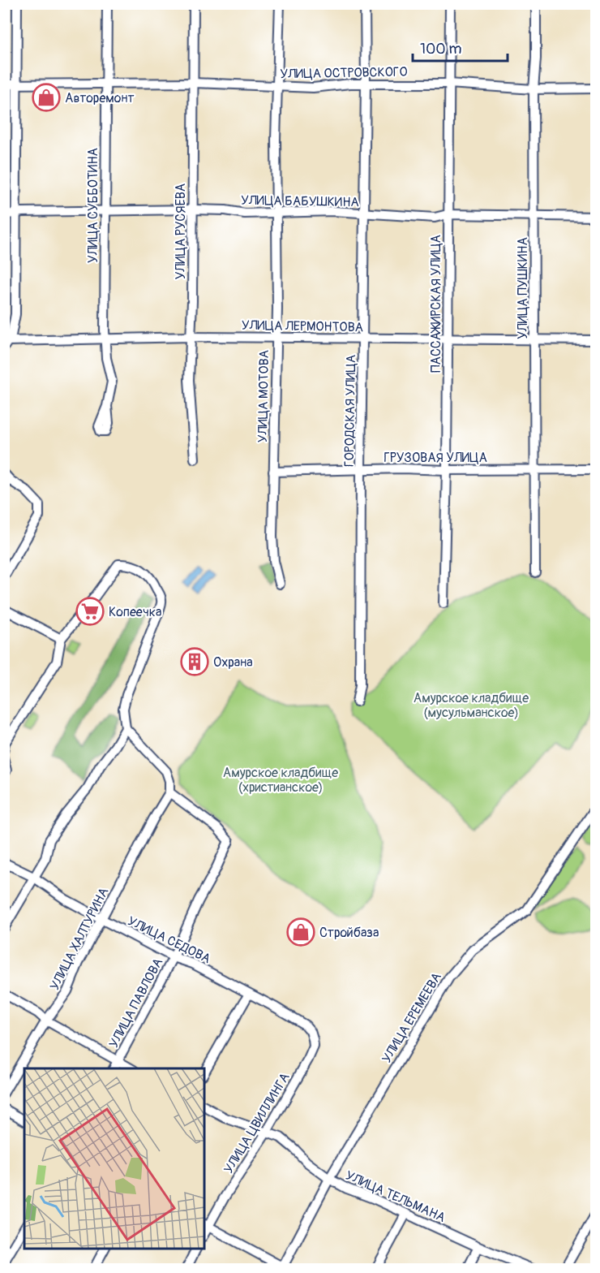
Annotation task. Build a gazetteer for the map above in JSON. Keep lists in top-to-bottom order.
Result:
{
  "streets": {
    "street": [
      "УЛИЦА ОСТРОВСКОГО",
      "УЛИЦА БАБУШКИНА",
      "УЛИЦА СУББОТИНА",
      "УЛИЦА РУСЯЕВА",
      "УЛИЦА ПУШКИНА",
      "ПАССАЖИРСКАЯ УЛИЦА",
      "УЛИЦА ЛЕРМОНТОВА",
      "УЛИЦА МОТОВА",
      "ГОРОДСКАЯ УЛИЦА",
      "ГРУЗОВАЯ УЛИЦА",
      "УЛИЦА ХАЛТУРИНА",
      "УЛИЦА СЕДОВА",
      "УЛИЦА ПАВЛОВА",
      "УЛИЦА ЕРЕМЕЕВА",
      "УЛИЦА ЦВИЛЛИНГА",
      "УЛИЦА ТЕЛЬМАНА"
    ]
  },
  "crossings": [
    ["УЛИЦА ОСТРОВСКОГО", "УЛИЦА СУББОТИНА"],
    ["УЛИЦА ОСТРОВСКОГО", "УЛИЦА РУСЯЕВА"],
    ["УЛИЦА ОСТРОВСКОГО", "УЛИЦА ПУШКИНА"],
    ["УЛИЦА ОСТРОВСКОГО", "ПАССАЖИРСКАЯ УЛИЦА"],
    ["УЛИЦА ОСТРОВСКОГО", "УЛИЦА МОТОВА"],
    ["УЛИЦА ОСТРОВСКОГО", "ГОРОДСКАЯ УЛИЦА"],
    ["УЛИЦА БАБУШКИНА", "УЛИЦА СУББОТИНА"],
    ["УЛИЦА БАБУШКИНА", "УЛИЦА РУСЯЕВА"],
    ["УЛИЦА БАБУШКИНА", "УЛИЦА ПУШКИНА"],
    ["УЛИЦА БАБУШКИНА", "ПАССАЖИРСКАЯ УЛИЦА"],
    ["УЛИЦА БАБУШКИНА", "УЛИЦА МОТОВА"],
    ["УЛИЦА БАБУШКИНА", "ГОРОДСКАЯ УЛИЦА"],
    ["УЛИЦА СУББОТИНА", "УЛИЦА ЛЕРМОНТОВА"],
    ["УЛИЦА РУСЯЕВА", "УЛИЦА ЛЕРМОНТОВА"],
    ["УЛИЦА ПУШКИНА", "УЛИЦА ЛЕРМОНТОВА"],
    ["УЛИЦА ПУШКИНА", "ГРУЗОВАЯ УЛИЦА"],
    ["ПАССАЖИРСКАЯ УЛИЦА", "УЛИЦА ЛЕРМОНТОВА"],
    ["ПАССАЖИРСКАЯ УЛИЦА", "ГРУЗОВАЯ УЛИЦА"],
    ["УЛИЦА ЛЕРМОНТОВА", "УЛИЦА МОТОВА"],
    ["УЛИЦА ЛЕРМОНТОВА", "ГОРОДСКАЯ УЛИЦА"],
    ["УЛИЦА МОТОВА", "ГРУЗОВАЯ УЛИЦА"],
    ["ГОРОДСКАЯ УЛИЦА", "ГРУЗОВАЯ УЛИЦА"],
    ["УЛИЦА ХАЛТУРИНА", "УЛИЦА СЕДОВА"],
    ["УЛИЦА ХАЛТУРИНА", "УЛИЦА ПАВЛОВА"],
    ["УЛИЦА СЕДОВА", "УЛИЦА ПАВЛОВА"],
    ["УЛИЦА СЕДОВА", "УЛИЦА ЦВИЛЛИНГА"],
    ["УЛИЦА ЕРЕМЕЕВА", "УЛИЦА ТЕЛЬМАНА"],
    ["УЛИЦА ЦВИЛЛИНГА", "УЛИЦА ТЕЛЬМАНА"]
  ],
  "parks": ["Амурское кладбище (мусульманское)", "Амурское кладбище (христианское)"],
  "places": {
    "shop": ["Авторемонт", "Стройбаза"],
    "supermarket": ["Копеечка"],
    "building": ["Охрана"]
  },
  "scale_bar": "100 m"
}
